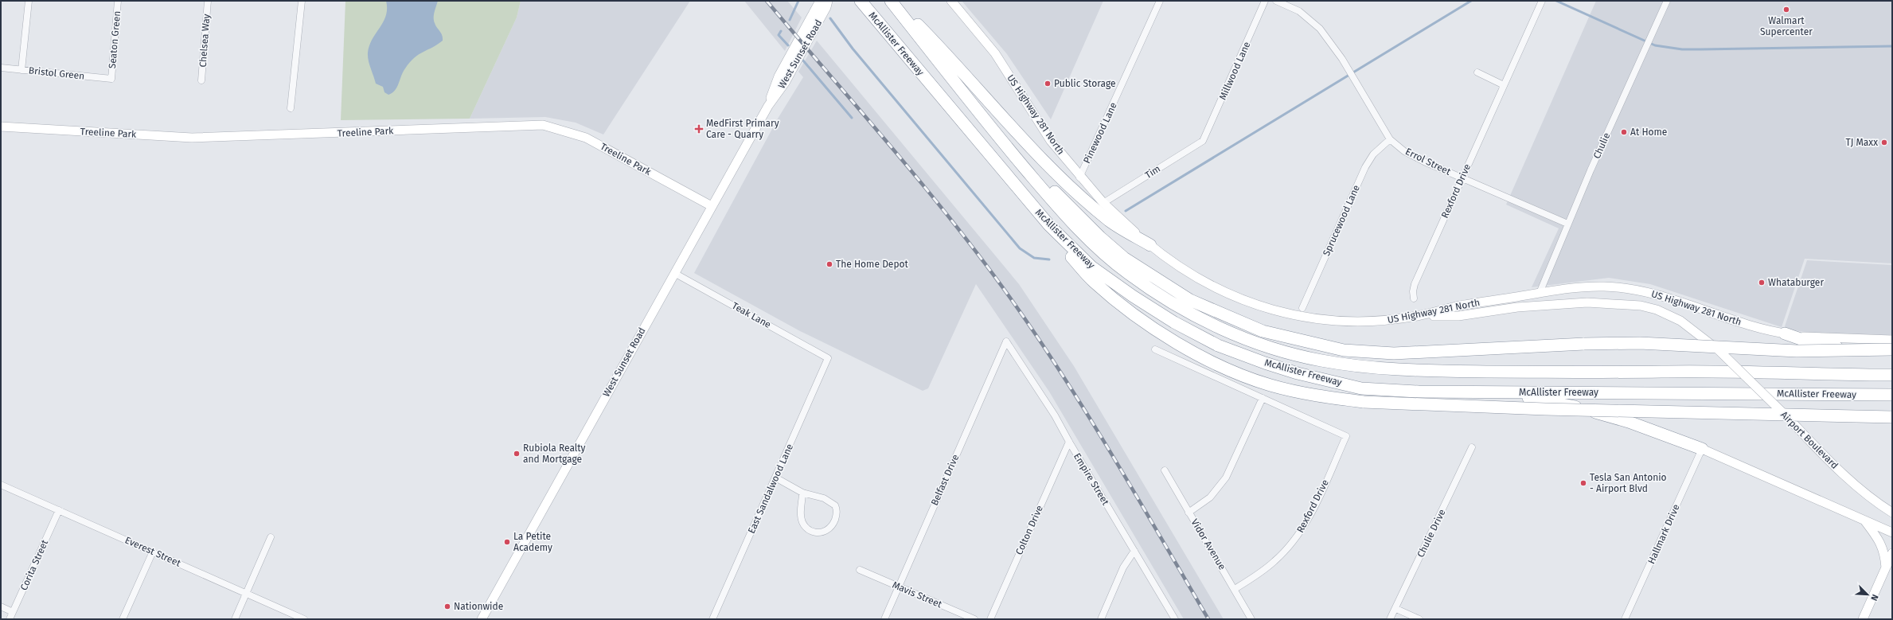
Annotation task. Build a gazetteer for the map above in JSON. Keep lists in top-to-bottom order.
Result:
{
  "streets": {
    "highway": ["McAllister Freeway"],
    "main road": [
      "West Sunset Road",
      "US Highway 281 North",
      "Treeline Park",
      "Airport Boulevard"
    ],
    "street": [
      "Seaton Green",
      "Chelsea Way",
      "Millwood Lane",
      "Bristol Green",
      "Pinewood Lane",
      "Chulie",
      "Errol Street",
      "Tim",
      "Rexford Drive",
      "Sprucewood Lane",
      "Teak Lane",
      "Empire Street",
      "Belfast Drive",
      "East Sandalwood Lane",
      "Colton Drive",
      "Chulie Drive",
      "Hallmark Drive",
      "Vidor Avenue",
      "Everest Street",
      "Corita Street",
      "Mavis Street"
    ]
  },
  "crossings": [
    ["Seaton Green", "Bristol Green"],
    ["West Sunset Road", "Treeline Park"],
    ["West Sunset Road", "Teak Lane"],
    ["Millwood Lane", "Tim"],
    ["US Highway 281 North", "Pinewood Lane"],
    ["US Highway 281 North", "Chulie"],
    ["US Highway 281 North", "Tim"],
    ["US Highway 281 North", "Airport Boulevard"],
    ["Chulie", "Errol Street"],
    ["Errol Street", "Rexford Drive"],
    ["Errol Street", "Sprucewood Lane"],
    ["Rexford Drive", "Vidor Avenue"],
    ["Teak Lane", "East Sandalwood Lane"],
    ["Empire Street", "Belfast Drive"],
    ["Empire Street", "Colton Drive"],
    ["Belfast Drive", "Mavis Street"],
    ["Everest Street", "Corita Street"]
  ],
  "places": {
    "other": [
      "Walmart Supercenter",
      "Public Storage",
      "At Home",
      "TJ Maxx",
      "The Home Depot",
      "Whataburger",
      "Rubiola Realty and Mortgage",
      "Tesla San Antonio - Airport Blvd",
      "La Petite Academy",
      "Nationwide"
    ],
    "health": ["MedFirst Primary Care - Quarry"]
  },
  "north": "bottom right"
}
